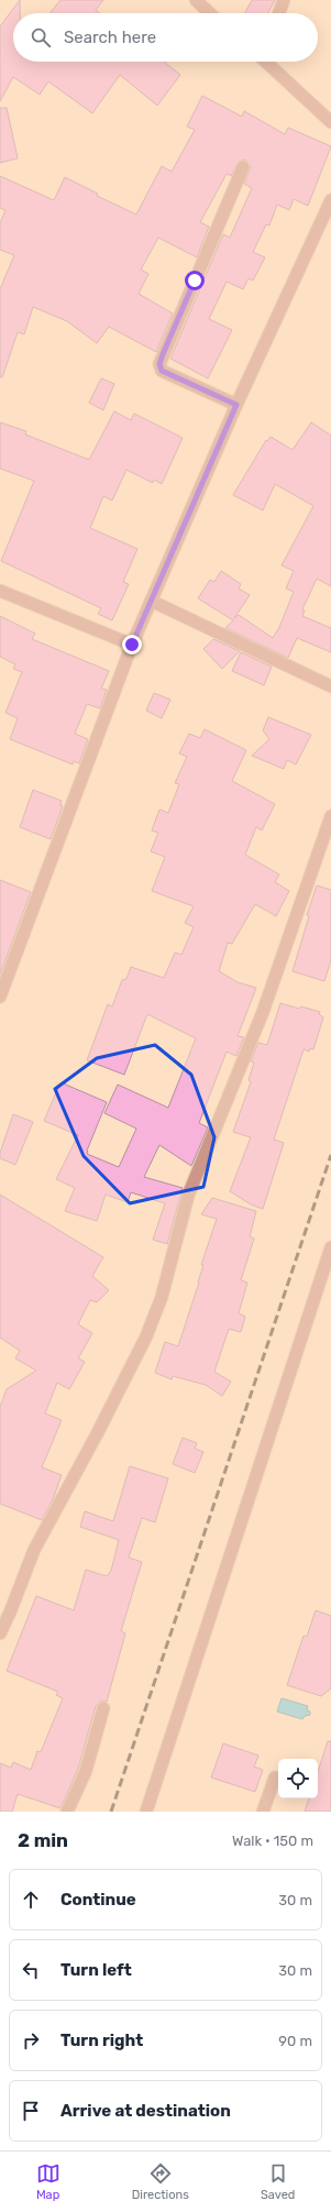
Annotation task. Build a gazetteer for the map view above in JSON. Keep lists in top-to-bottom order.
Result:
{
  "page": {
    "search": "Search here",
    "heading": ["2 min", "Walk · 150 m"],
    "list": [
      ["Continue", "30 m"],
      ["Turn left", "30 m"],
      ["Turn right", "90 m"],
      "Arrive at destination"
    ],
    "nav": ["Map", "Directions", "Saved"]
  }
}
